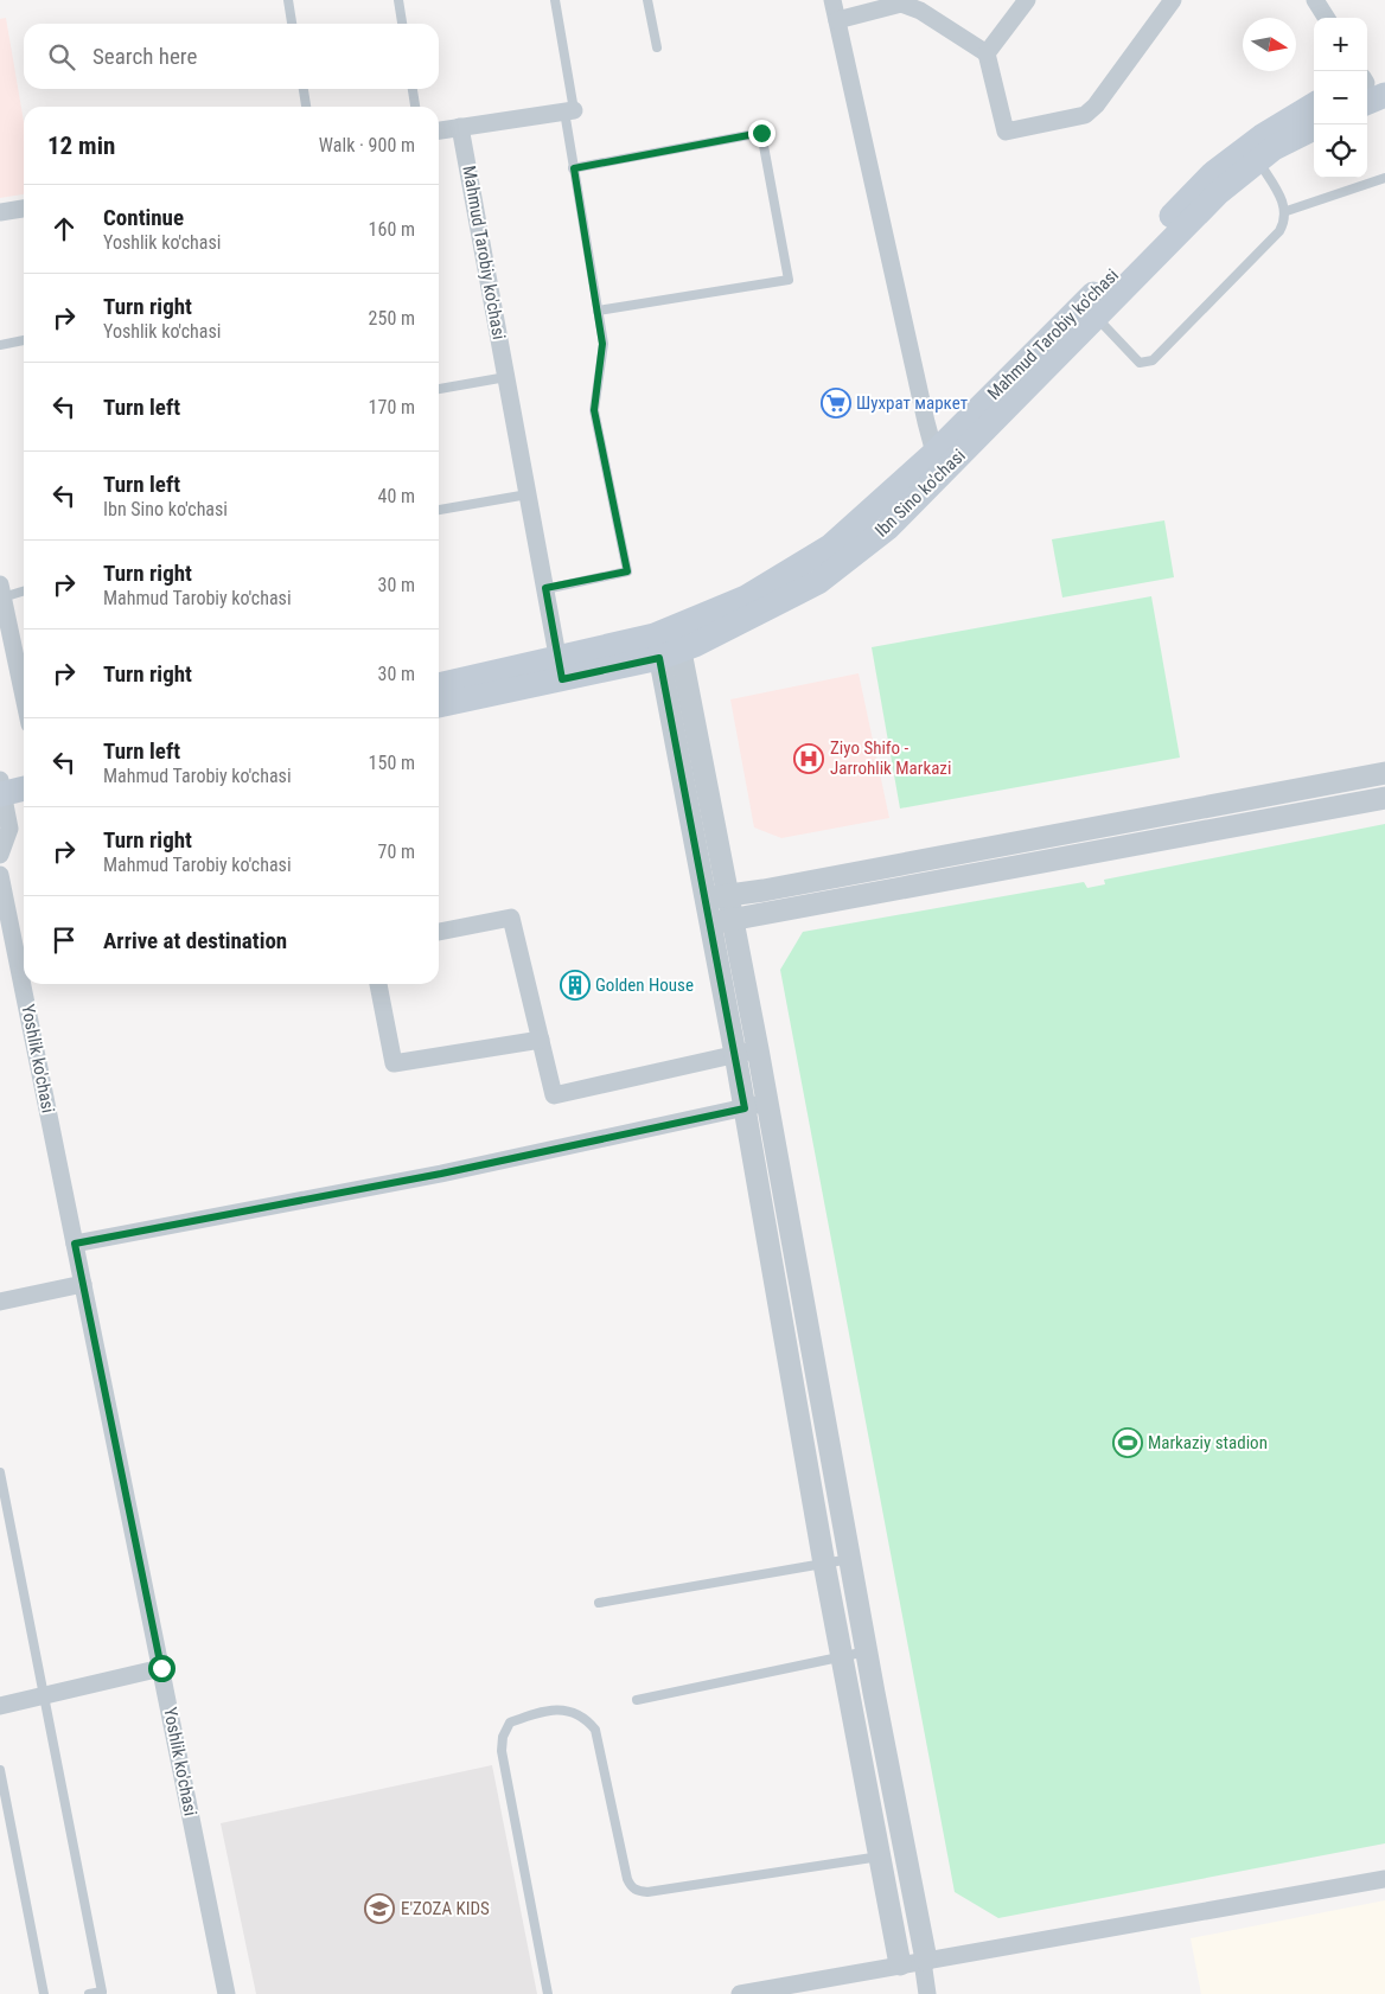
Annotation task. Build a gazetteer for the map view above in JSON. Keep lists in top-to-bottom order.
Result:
{
  "streets": {
    "main road": ["Mahmud Tarobiy ko'chasi", "Ibn Sino ko'chasi"],
    "street": ["Yoshlik ko'chasi"]
  },
  "crossings": [
    ["Mahmud Tarobiy ko'chasi", "Ibn Sino ko'chasi"]
  ],
  "places": {
    "supermarket": ["Шухрат маркет"],
    "hospital": ["Ziyo Shifo - Jarrohlik Markazi"],
    "building": ["Golden House"],
    "sports": ["Markaziy stadion"],
    "school or university": ["E'ZOZA KIDS"]
  },
  "north": "right",
  "page": {
    "map_buttons": ["+", "−"],
    "search": "Search here",
    "heading": ["12 min", "Walk · 900 m"],
    "list": [
      ["Continue", "Yoshlik ko'chasi", "160 m"],
      ["Turn right", "Yoshlik ko'chasi", "250 m"],
      ["Turn left", "170 m"],
      ["Turn left", "Ibn Sino ko'chasi", "40 m"],
      ["Turn right", "Mahmud Tarobiy ko'chasi", "30 m"],
      ["Turn right", "30 m"],
      ["Turn left", "Mahmud Tarobiy ko'chasi", "150 m"],
      ["Turn right", "Mahmud Tarobiy ko'chasi", "70 m"],
      "Arrive at destination"
    ]
  }
}
